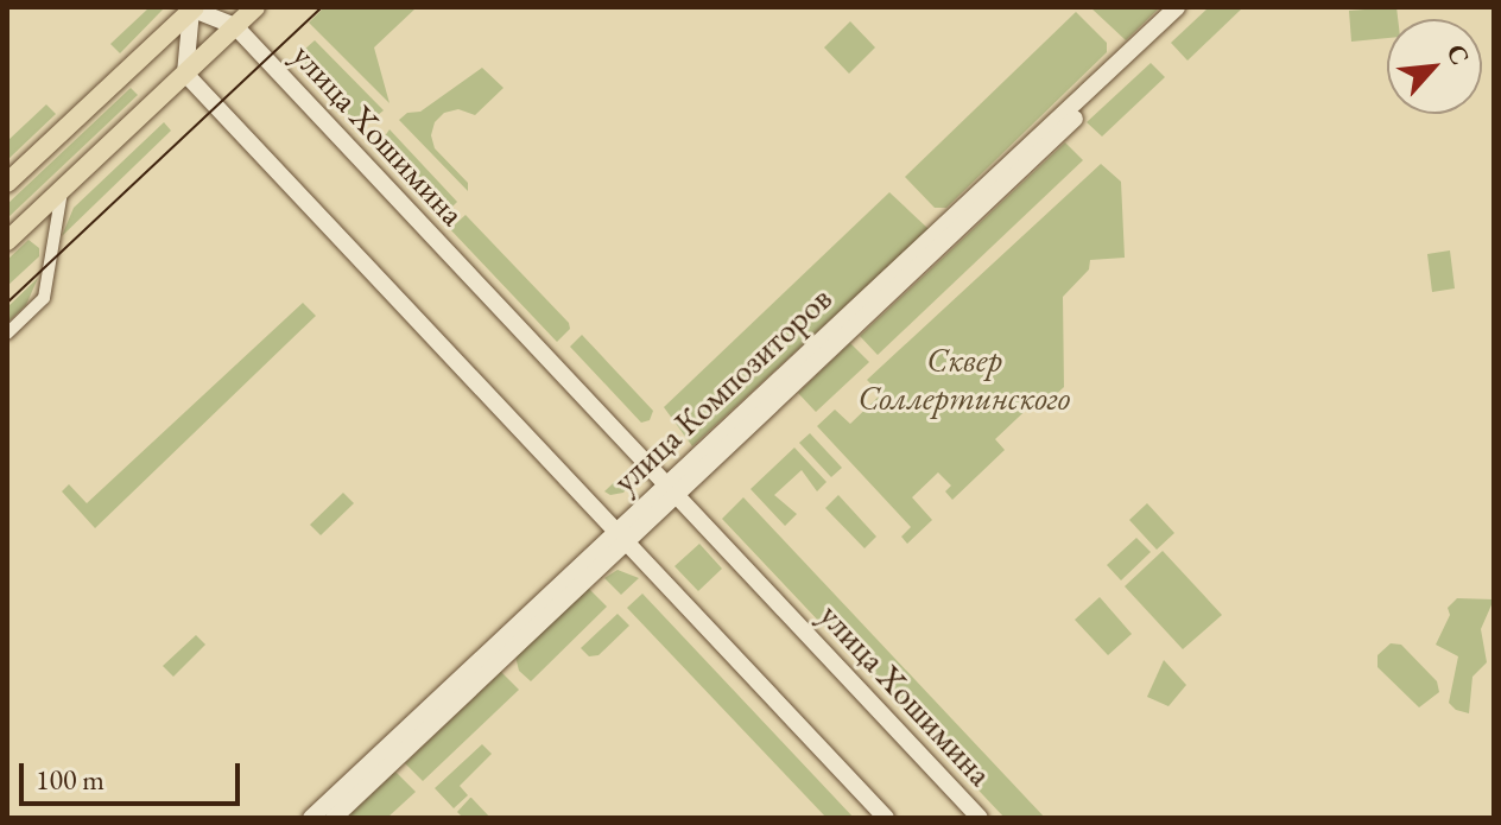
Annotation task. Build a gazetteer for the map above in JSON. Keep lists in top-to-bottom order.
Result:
{
  "streets": {
    "street": ["улица Хошимина", "улица Композиторов"]
  },
  "crossings": [
    ["улица Хошимина", "улица Композиторов"]
  ],
  "parks": ["Сквер Соллертинского"],
  "scale_bar": "100 m",
  "north": "top right"
}
